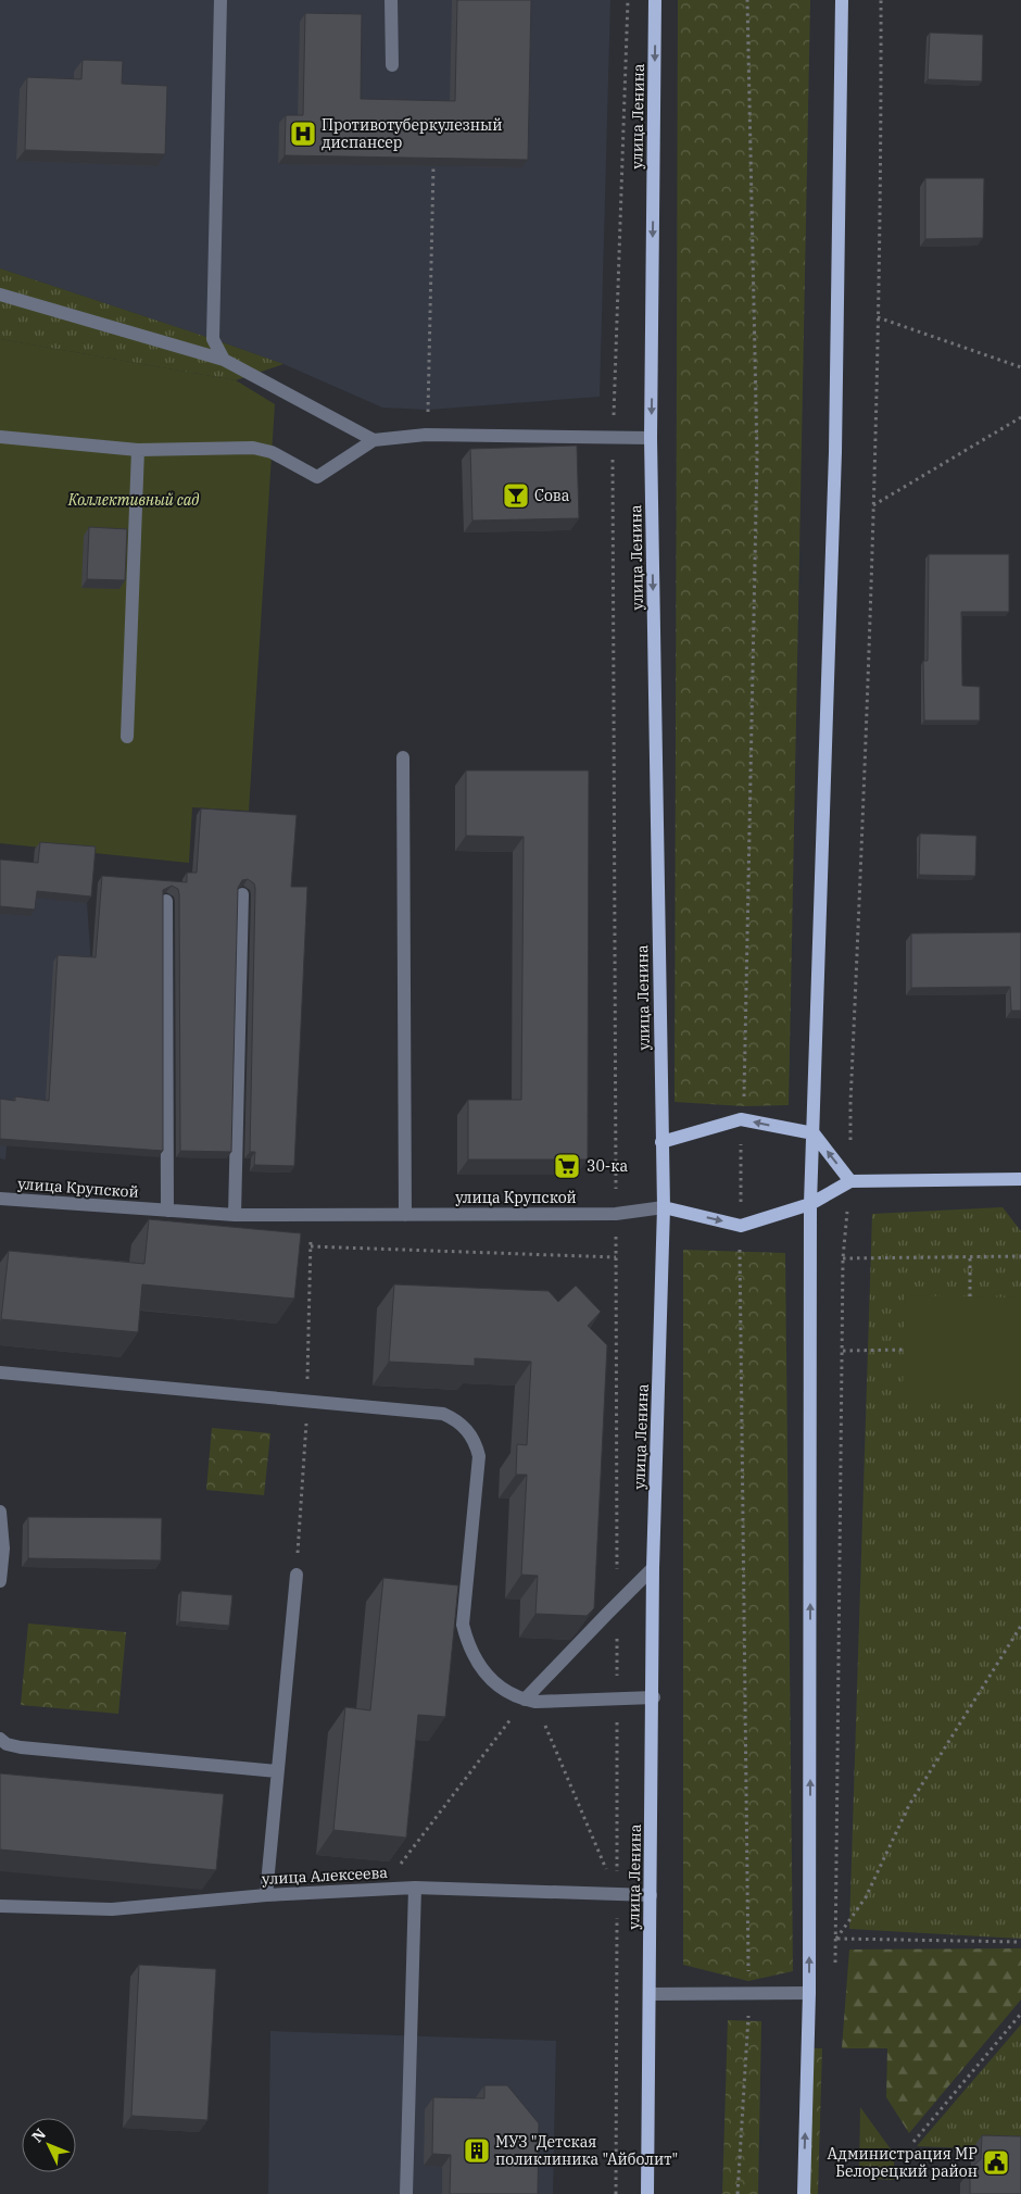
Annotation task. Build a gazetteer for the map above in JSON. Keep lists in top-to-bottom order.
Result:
{
  "streets": {
    "main road": ["улица Ленина", "улица Крупской"],
    "street": ["улица Алексеева"]
  },
  "crossings": [
    ["улица Ленина", "улица Крупской"],
    ["улица Ленина", "улица Алексеева"]
  ],
  "one_way": ["улица Ленина"],
  "parks": ["Коллективный сад"],
  "places": {
    "hospital": ["Противотуберкулезный диспансер"],
    "bar": ["Сова"],
    "supermarket": ["30-ка"],
    "building": ["МУЗ \"Детская поликлиника \"Айболит\""],
    "public building": ["Администрация МР Белорецкий район"]
  },
  "north": "top left"
}
